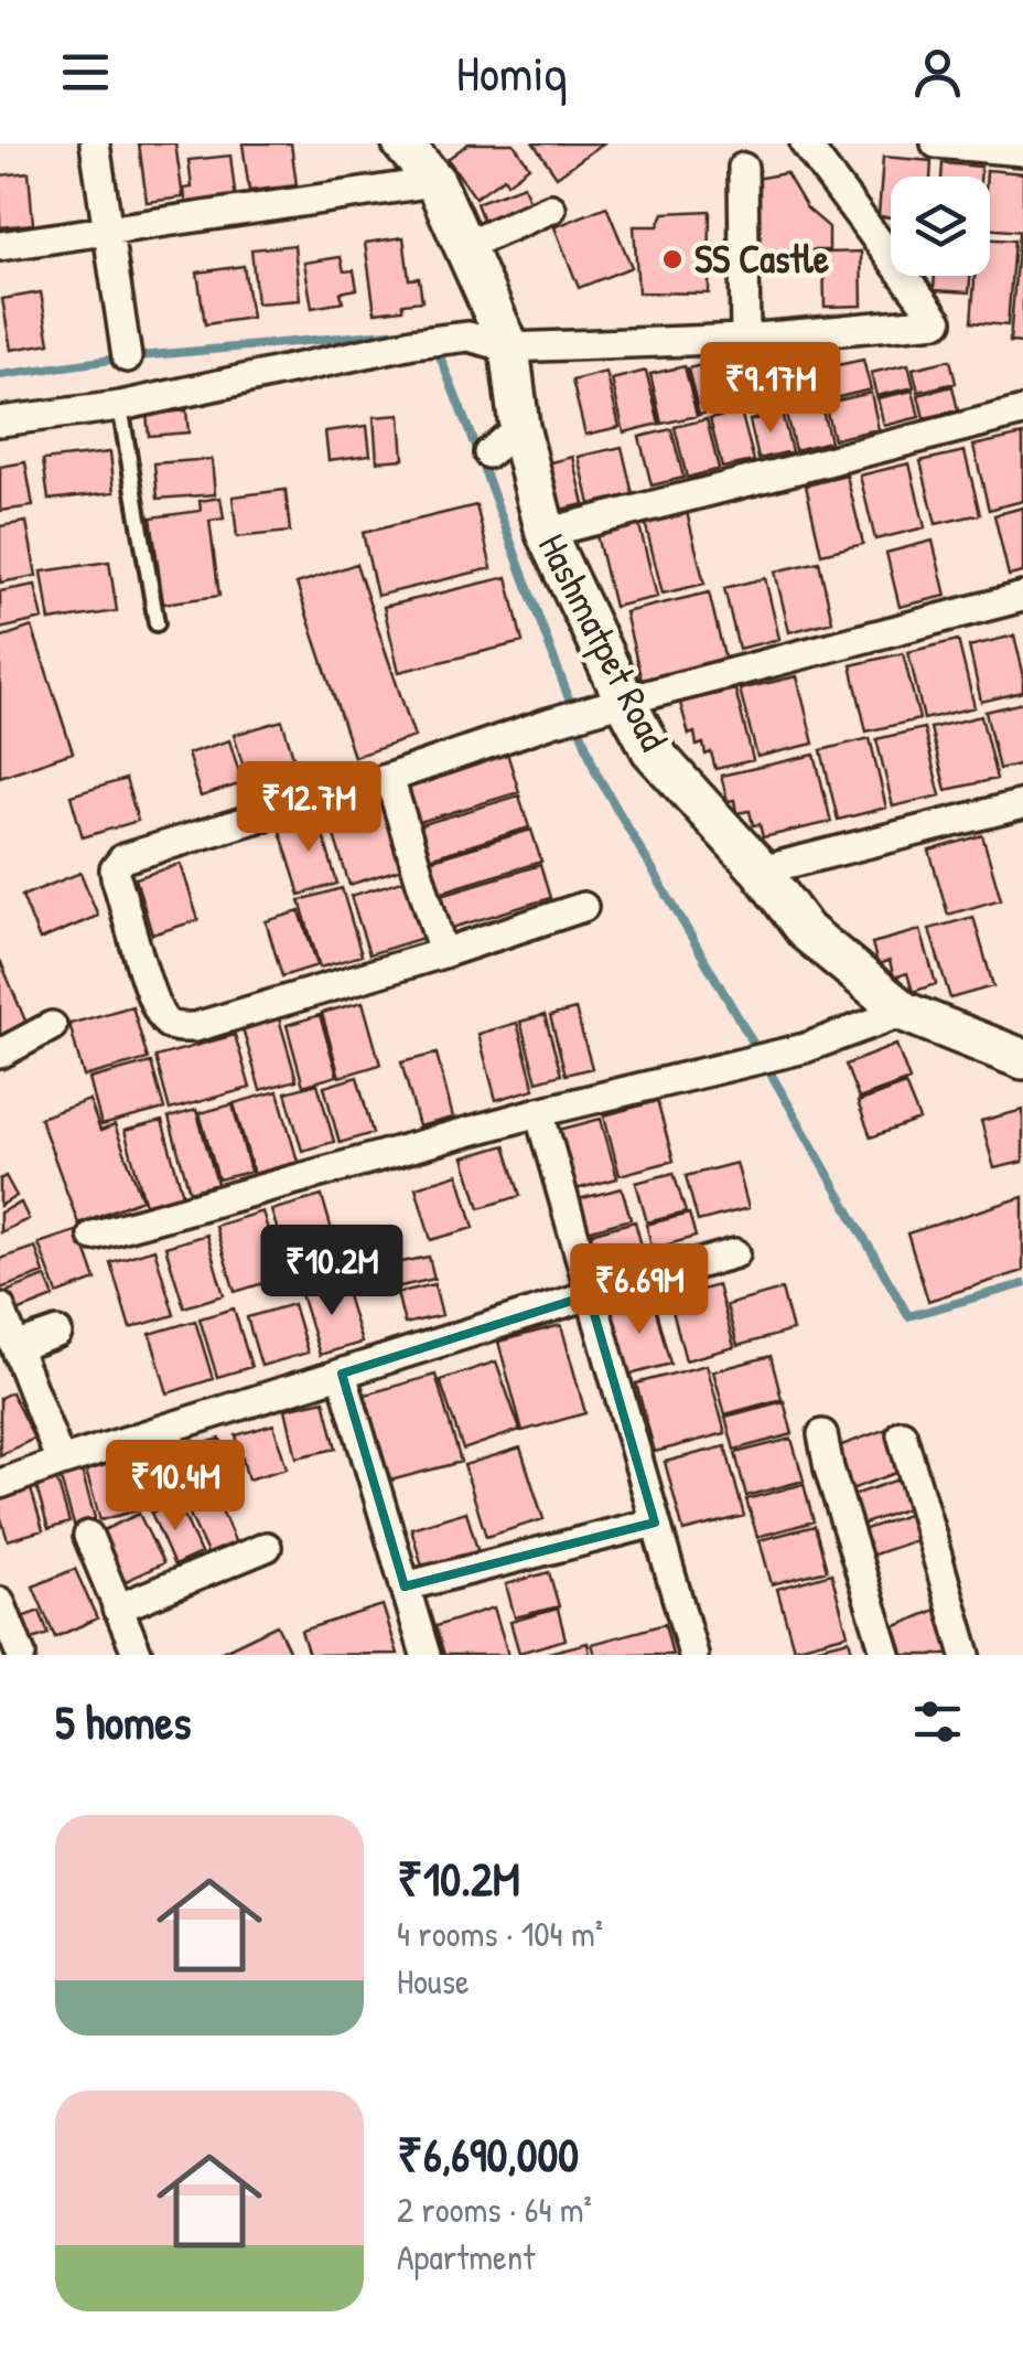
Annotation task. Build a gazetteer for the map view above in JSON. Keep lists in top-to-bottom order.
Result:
{
  "streets": {
    "main road": ["Hashmatpet Road"]
  },
  "places": ["SS Castle"],
  "page": {
    "header": "Homiq",
    "price": [
      "₹9.17M",
      "₹12.7M",
      "₹10.2M",
      "₹6.69M",
      "₹10.4M"
    ],
    "heading": "5 homes",
    "list": [
      {
        "name": "₹10.2M",
        "note": "4 rooms · 104 m² · House"
      },
      {
        "name": "₹6,690,000",
        "note": "2 rooms · 64 m² · Apartment"
      }
    ]
  }
}
